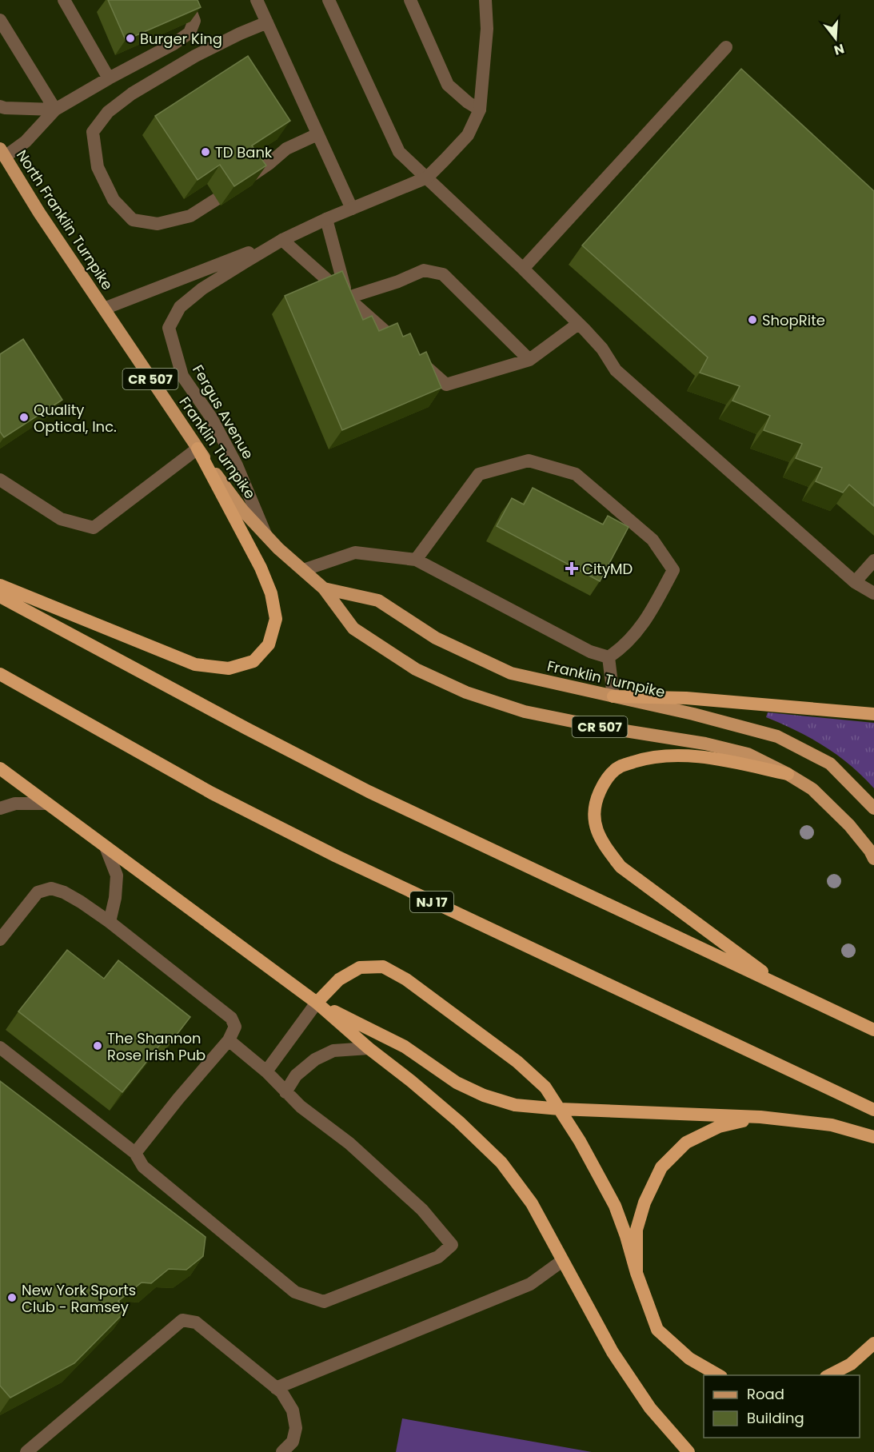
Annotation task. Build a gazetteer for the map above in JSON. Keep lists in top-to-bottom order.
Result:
{
  "streets": {
    "highway": ["NJ 17"],
    "main road": ["North Franklin Turnpike", "CR 507", "Franklin Turnpike"],
    "street": ["Fergus Avenue"]
  },
  "crossings": [
    ["North Franklin Turnpike", "Fergus Avenue"],
    ["North Franklin Turnpike", "Franklin Turnpike"],
    ["Fergus Avenue", "Franklin Turnpike"]
  ],
  "places": {
    "other": [
      "Burger King",
      "TD Bank",
      "ShopRite",
      "Quality Optical, Inc.",
      "The Shannon Rose Irish Pub",
      "New York Sports Club - Ramsey"
    ],
    "health": ["CityMD"]
  },
  "legend": ["Road", "Building"],
  "north": "bottom"
}
